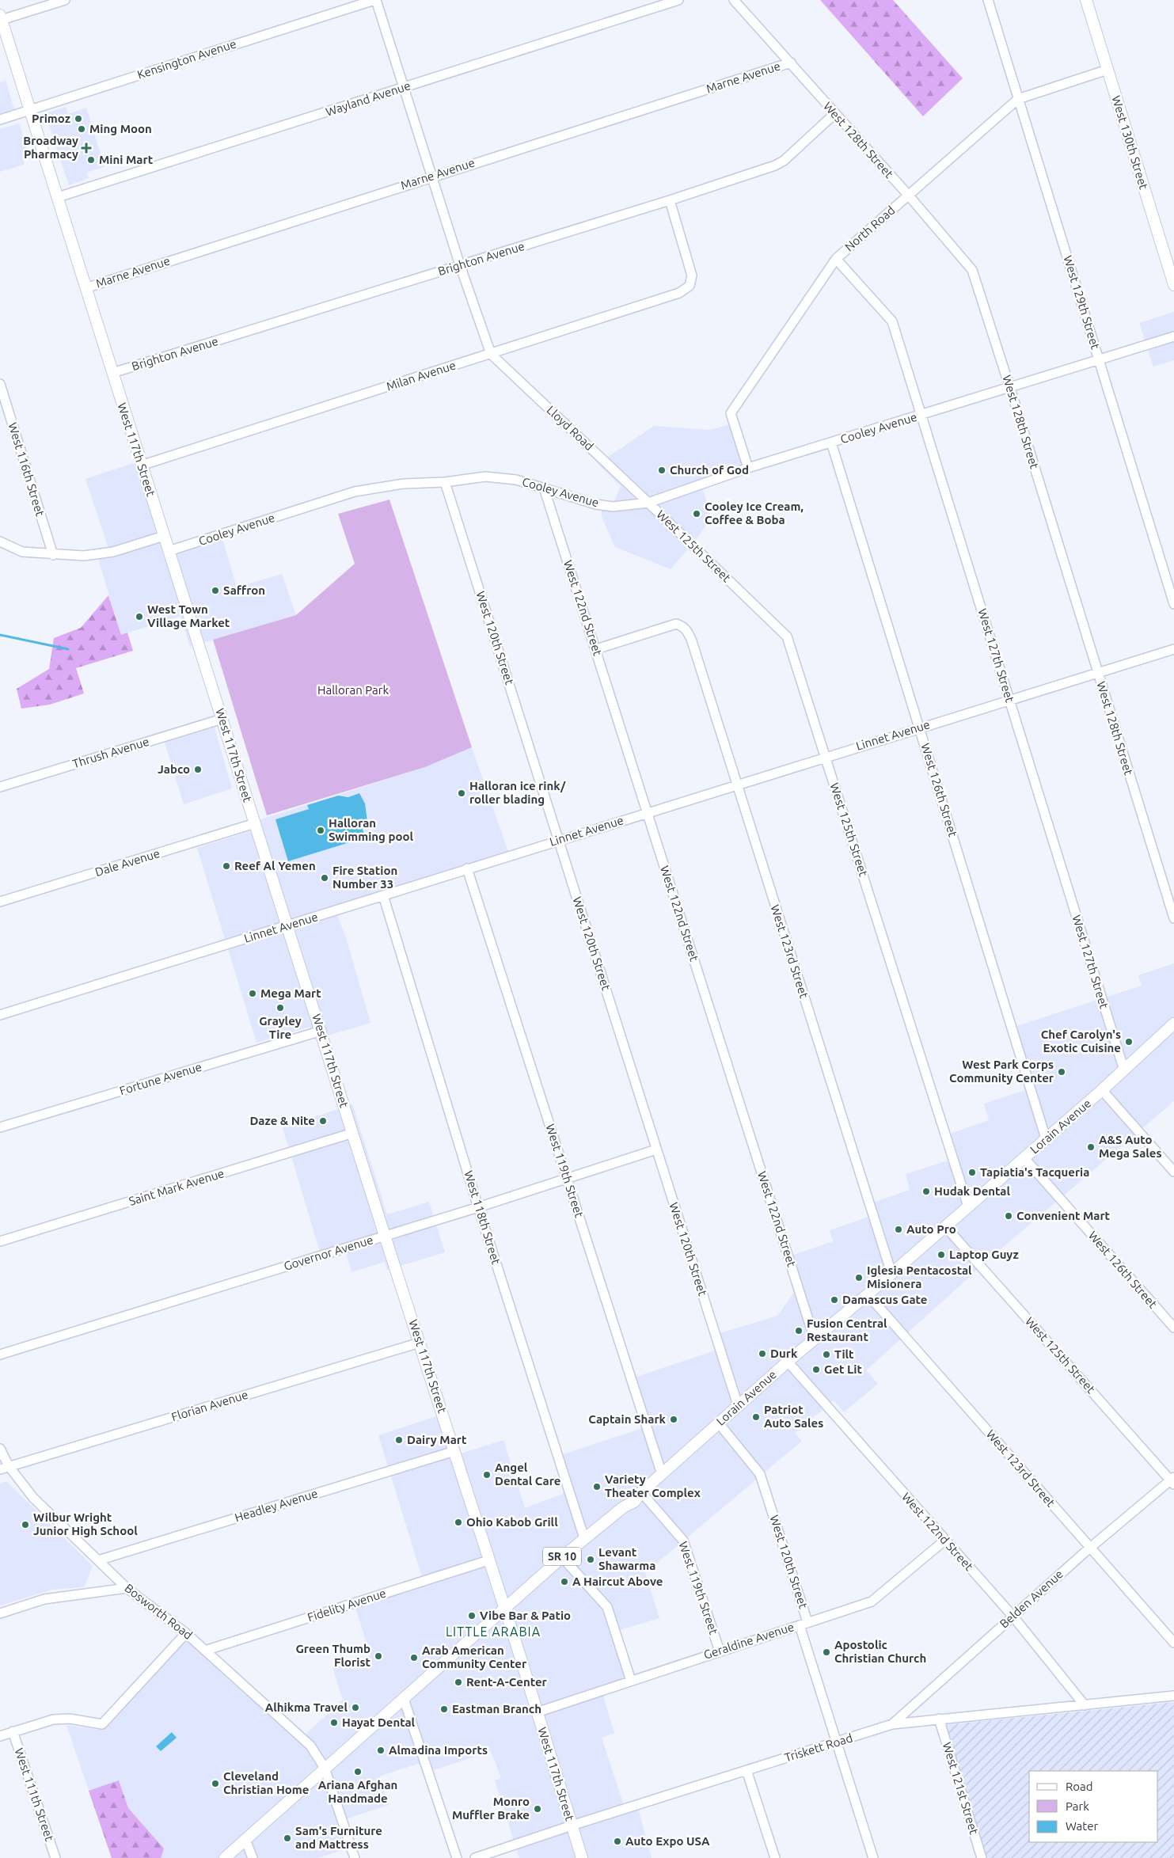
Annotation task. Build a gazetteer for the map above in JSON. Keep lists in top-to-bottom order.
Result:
{
  "streets": {
    "main road": [
      "West 130th Street",
      "West 117th Street",
      "Lorain Avenue",
      "SR 10"
    ],
    "street": [
      "Kensington Avenue",
      "Marne Avenue",
      "Wayland Avenue",
      "West 128th Street",
      "North Road",
      "Brighton Avenue",
      "West 129th Street",
      "Milan Avenue",
      "Lloyd Road",
      "Cooley Avenue",
      "West 116th Street",
      "West 125th Street",
      "West 122nd Street",
      "West 120th Street",
      "West 127th Street",
      "Linnet Avenue",
      "Thrush Avenue",
      "West 126th Street",
      "Dale Avenue",
      "West 123rd Street",
      "Fortune Avenue",
      "West 119th Street",
      "Saint Mark Avenue",
      "West 118th Street",
      "Governor Avenue",
      "Florian Avenue",
      "Headley Avenue",
      "Belden Avenue",
      "Fidelity Avenue",
      "Bosworth Road",
      "Geraldine Avenue",
      "Triskett Road",
      "West 121st Street",
      "West 111th Street"
    ]
  },
  "crossings": [
    ["Kensington Avenue", "West 117th Street"],
    ["Marne Avenue", "West 128th Street"],
    ["Marne Avenue", "West 117th Street"],
    ["Wayland Avenue", "West 117th Street"],
    ["West 128th Street", "North Road"],
    ["West 128th Street", "Brighton Avenue"],
    ["West 128th Street", "Cooley Avenue"],
    ["West 128th Street", "Linnet Avenue"],
    ["West 130th Street", "North Road"],
    ["North Road", "West 129th Street"],
    ["North Road", "Cooley Avenue"],
    ["North Road", "West 127th Street"],
    ["Brighton Avenue", "Milan Avenue"],
    ["Brighton Avenue", "West 117th Street"],
    ["West 129th Street", "Cooley Avenue"],
    ["Milan Avenue", "Lloyd Road"],
    ["Milan Avenue", "West 117th Street"],
    ["Lloyd Road", "Cooley Avenue"],
    ["Lloyd Road", "West 125th Street"],
    ["Cooley Avenue", "West 117th Street"],
    ["Cooley Avenue", "West 125th Street"],
    ["Cooley Avenue", "West 122nd Street"],
    ["Cooley Avenue", "West 120th Street"],
    ["Cooley Avenue", "West 127th Street"],
    ["Cooley Avenue", "West 126th Street"],
    ["West 117th Street", "Linnet Avenue"],
    ["West 117th Street", "Thrush Avenue"],
    ["West 117th Street", "Dale Avenue"],
    ["West 117th Street", "Fortune Avenue"],
    ["West 117th Street", "Lorain Avenue"],
    ["West 117th Street", "Saint Mark Avenue"],
    ["West 117th Street", "Governor Avenue"],
    ["West 117th Street", "Florian Avenue"],
    ["West 117th Street", "Headley Avenue"],
    ["West 117th Street", "Fidelity Avenue"],
    ["West 117th Street", "Geraldine Avenue"],
    ["West 117th Street", "Triskett Road"],
    ["West 125th Street", "Linnet Avenue"],
    ["West 125th Street", "Lorain Avenue"],
    ["West 125th Street", "Belden Avenue"],
    ["West 122nd Street", "Linnet Avenue"],
    ["West 122nd Street", "West 123rd Street"],
    ["West 122nd Street", "Lorain Avenue"],
    ["West 122nd Street", "Belden Avenue"],
    ["West 122nd Street", "Geraldine Avenue"],
    ["West 122nd Street", "Triskett Road"],
    ["West 120th Street", "Linnet Avenue"],
    ["West 120th Street", "Lorain Avenue"],
    ["West 120th Street", "Governor Avenue"],
    ["West 120th Street", "Geraldine Avenue"],
    ["West 120th Street", "Triskett Road"],
    ["West 127th Street", "Linnet Avenue"],
    ["West 127th Street", "Lorain Avenue"],
    ["Linnet Avenue", "West 126th Street"],
    ["Linnet Avenue", "West 123rd Street"],
    ["Linnet Avenue", "West 119th Street"],
    ["Linnet Avenue", "West 118th Street"],
    ["West 126th Street", "Lorain Avenue"],
    ["West 123rd Street", "Lorain Avenue"],
    ["West 123rd Street", "Belden Avenue"],
    ["Lorain Avenue", "West 119th Street"],
    ["Lorain Avenue", "West 118th Street"],
    ["Lorain Avenue", "Bosworth Road"],
    ["West 119th Street", "Governor Avenue"],
    ["West 119th Street", "Geraldine Avenue"],
    ["West 118th Street", "Governor Avenue"],
    ["Florian Avenue", "Bosworth Road"],
    ["Headley Avenue", "Bosworth Road"],
    ["Belden Avenue", "Triskett Road"],
    ["Fidelity Avenue", "Bosworth Road"],
    ["Triskett Road", "West 121st Street"]
  ],
  "districts": ["LITTLE ARABIA"],
  "parks": ["Halloran Park"],
  "places": {
    "other": [
      "Primoz",
      "Ming Moon",
      "Mini Mart",
      "Church of God",
      "Cooley Ice Cream, Coffee & Boba",
      "Saffron",
      "West Town Village Market",
      "Jabco",
      "Halloran ice rink/ roller blading",
      "Halloran Swimming pool",
      "Reef Al Yemen",
      "Fire Station Number 33",
      "Mega Mart",
      "Grayley Tire",
      "Chef Carolyn's Exotic Cuisine",
      "West Park Corps Community Center",
      "Daze & Nite",
      "A&S Auto Mega Sales",
      "Tapiatia's Tacqueria",
      "Hudak Dental",
      "Convenient Mart",
      "Auto Pro",
      "Laptop Guyz",
      "Iglesia Pentacostal Misionera",
      "Damascus Gate",
      "Fusion Central Restaurant",
      "Durk",
      "Tilt",
      "Get Lit",
      "Patriot Auto Sales",
      "Captain Shark",
      "Dairy Mart",
      "Angel Dental Care",
      "Variety Theater Complex",
      "Ohio Kabob Grill",
      "Wilbur Wright Junior High School",
      "Levant Shawarma",
      "A Haircut Above",
      "Vibe Bar & Patio",
      "Apostolic Christian Church",
      "Green Thumb Florist",
      "Arab American Community Center",
      "Rent-A-Center",
      "Alhikma Travel",
      "Eastman Branch",
      "Hayat Dental",
      "Almadina Imports",
      "Ariana Afghan Handmade",
      "Cleveland Christian Home",
      "Monro Muffler Brake",
      "Sam's Furniture and Mattress",
      "Auto Expo USA"
    ],
    "health": ["Broadway Pharmacy"]
  },
  "legend": ["Road", "Park", "Water"]
}
